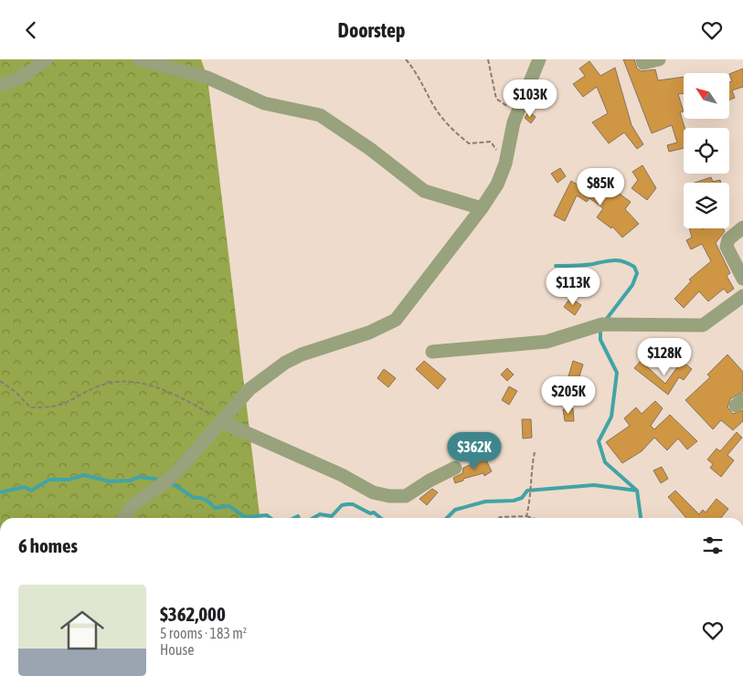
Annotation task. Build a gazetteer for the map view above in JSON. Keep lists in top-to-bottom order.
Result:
{
  "north": "top left",
  "page": {
    "header": "Doorstep",
    "price": [
      "$103K",
      "$85K",
      "$113K",
      "$128K",
      "$205K",
      "$362K"
    ],
    "heading": "6 homes",
    "list": [
      {
        "name": "$362,000",
        "note": "5 rooms · 183 m² · House"
      }
    ]
  }
}
